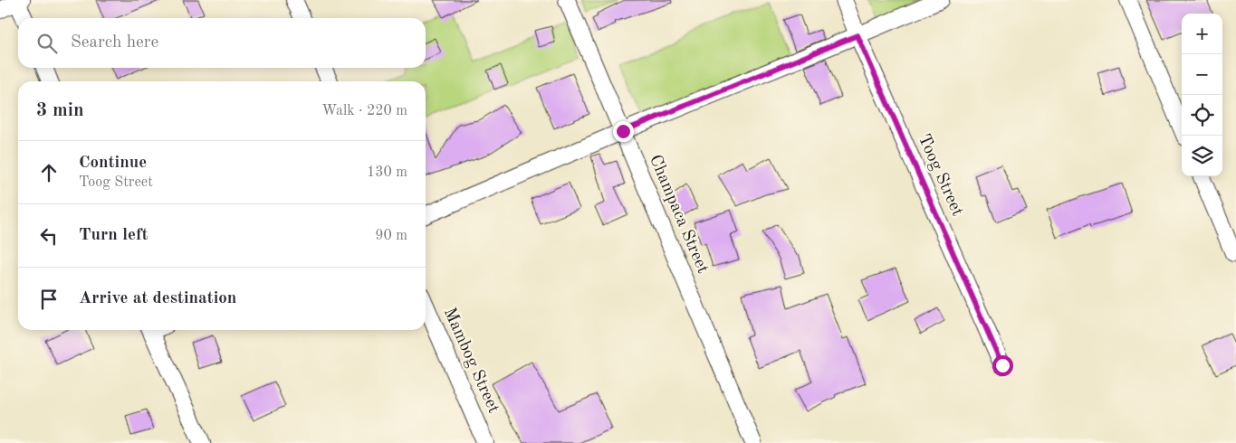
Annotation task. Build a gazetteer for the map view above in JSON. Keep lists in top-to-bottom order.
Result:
{
  "streets": {
    "street": ["Toog Street", "Champaca Street", "Mambog Street"]
  },
  "page": {
    "map_buttons": ["+", "−"],
    "search": "Search here",
    "heading": ["3 min", "Walk · 220 m"],
    "list": [
      ["Continue", "Toog Street", "130 m"],
      ["Turn left", "90 m"],
      "Arrive at destination"
    ]
  }
}
